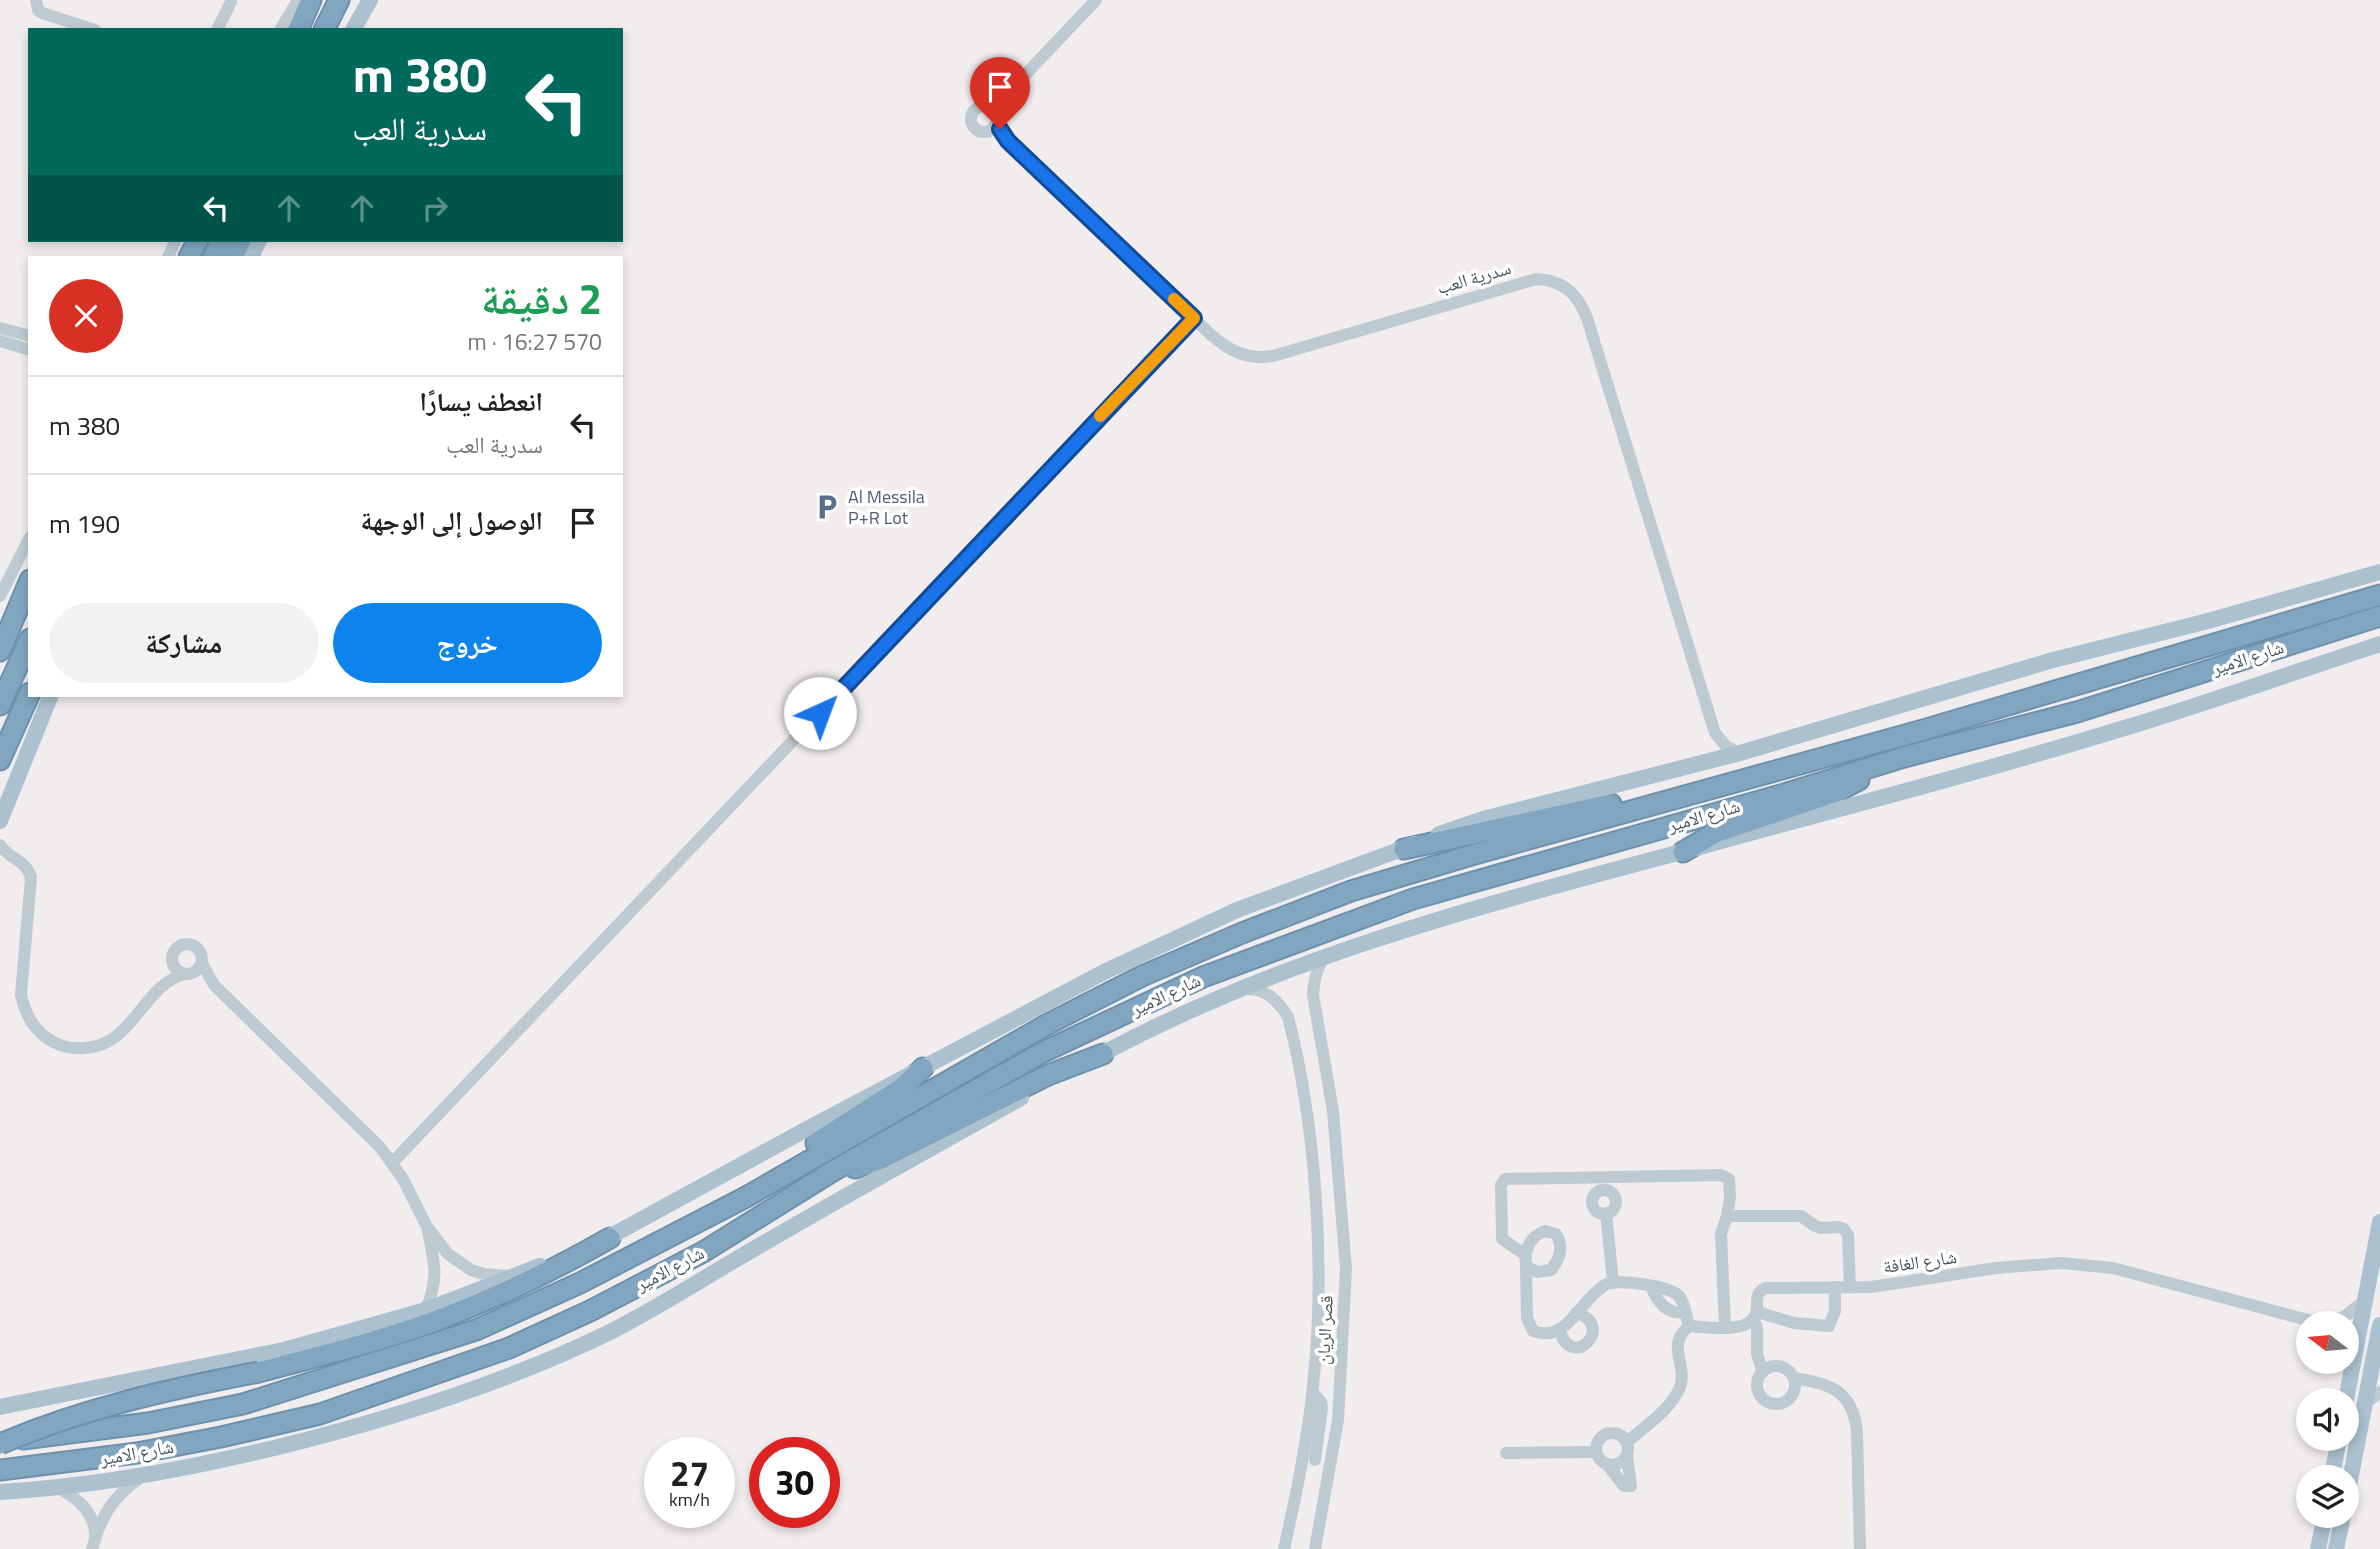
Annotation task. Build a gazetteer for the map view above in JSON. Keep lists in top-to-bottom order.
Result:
{
  "streets": {
    "highway": ["شارع الامير"],
    "street": ["سدرية العب", "شارع الغافة", "قصر الريان"]
  },
  "crossings": [
    ["شارع الامير", "قصر الريان"]
  ],
  "places": {
    "parking": ["Al Messila P+R Lot"]
  },
  "north": "left",
  "page": {
    "turn": ["380 m", "سدرية العب"],
    "heading": ["2 دقيقة", "570 m · 16:27"],
    "list": [
      {
        "name": "انعطف يسارًا",
        "note": "سدرية العب",
        "value": "380 m"
      },
      {
        "name": "الوصول إلى الوجهة",
        "value": "190 m"
      }
    ],
    "buttons": ["خروج", "مشاركة"],
    "speed": "27 km/h",
    "limit": "30"
  }
}
